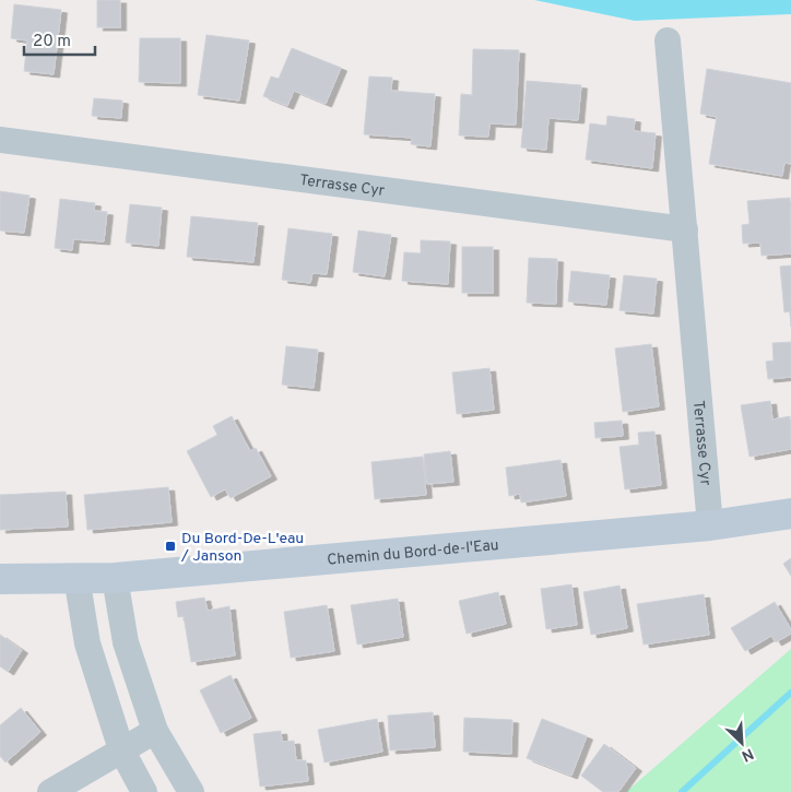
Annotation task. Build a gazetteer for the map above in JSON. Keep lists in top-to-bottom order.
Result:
{
  "streets": {
    "street": ["Terrasse Cyr", "Chemin du Bord-de-l'Eau"]
  },
  "crossings": [
    ["Terrasse Cyr", "Chemin du Bord-de-l'Eau"]
  ],
  "places": {
    "transit": ["Du Bord-De-L'eau / Janson"]
  },
  "scale_bar": "20 m",
  "north": "bottom right"
}
